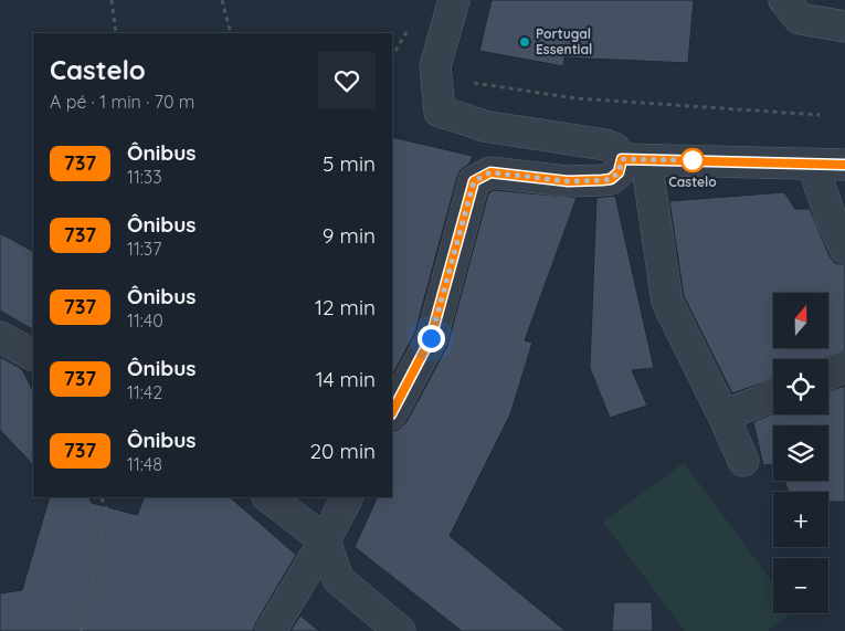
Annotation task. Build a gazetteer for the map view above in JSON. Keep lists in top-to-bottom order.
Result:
{
  "places": ["Portugal Essential", "Castelo"],
  "lines": ["bus line 737"],
  "north": "top",
  "page": {
    "heading": ["Castelo", "A pé · 1 min · 70 m"],
    "list": [
      {
        "mark": "737",
        "name": "Ônibus",
        "note": "11:33",
        "value": "5 min"
      },
      {
        "mark": "737",
        "name": "Ônibus",
        "note": "11:37",
        "value": "9 min"
      },
      {
        "mark": "737",
        "name": "Ônibus",
        "note": "11:40",
        "value": "12 min"
      },
      {
        "mark": "737",
        "name": "Ônibus",
        "note": "11:42",
        "value": "14 min"
      },
      {
        "mark": "737",
        "name": "Ônibus",
        "note": "11:48",
        "value": "20 min"
      }
    ],
    "map_buttons": ["+", "−"]
  }
}
